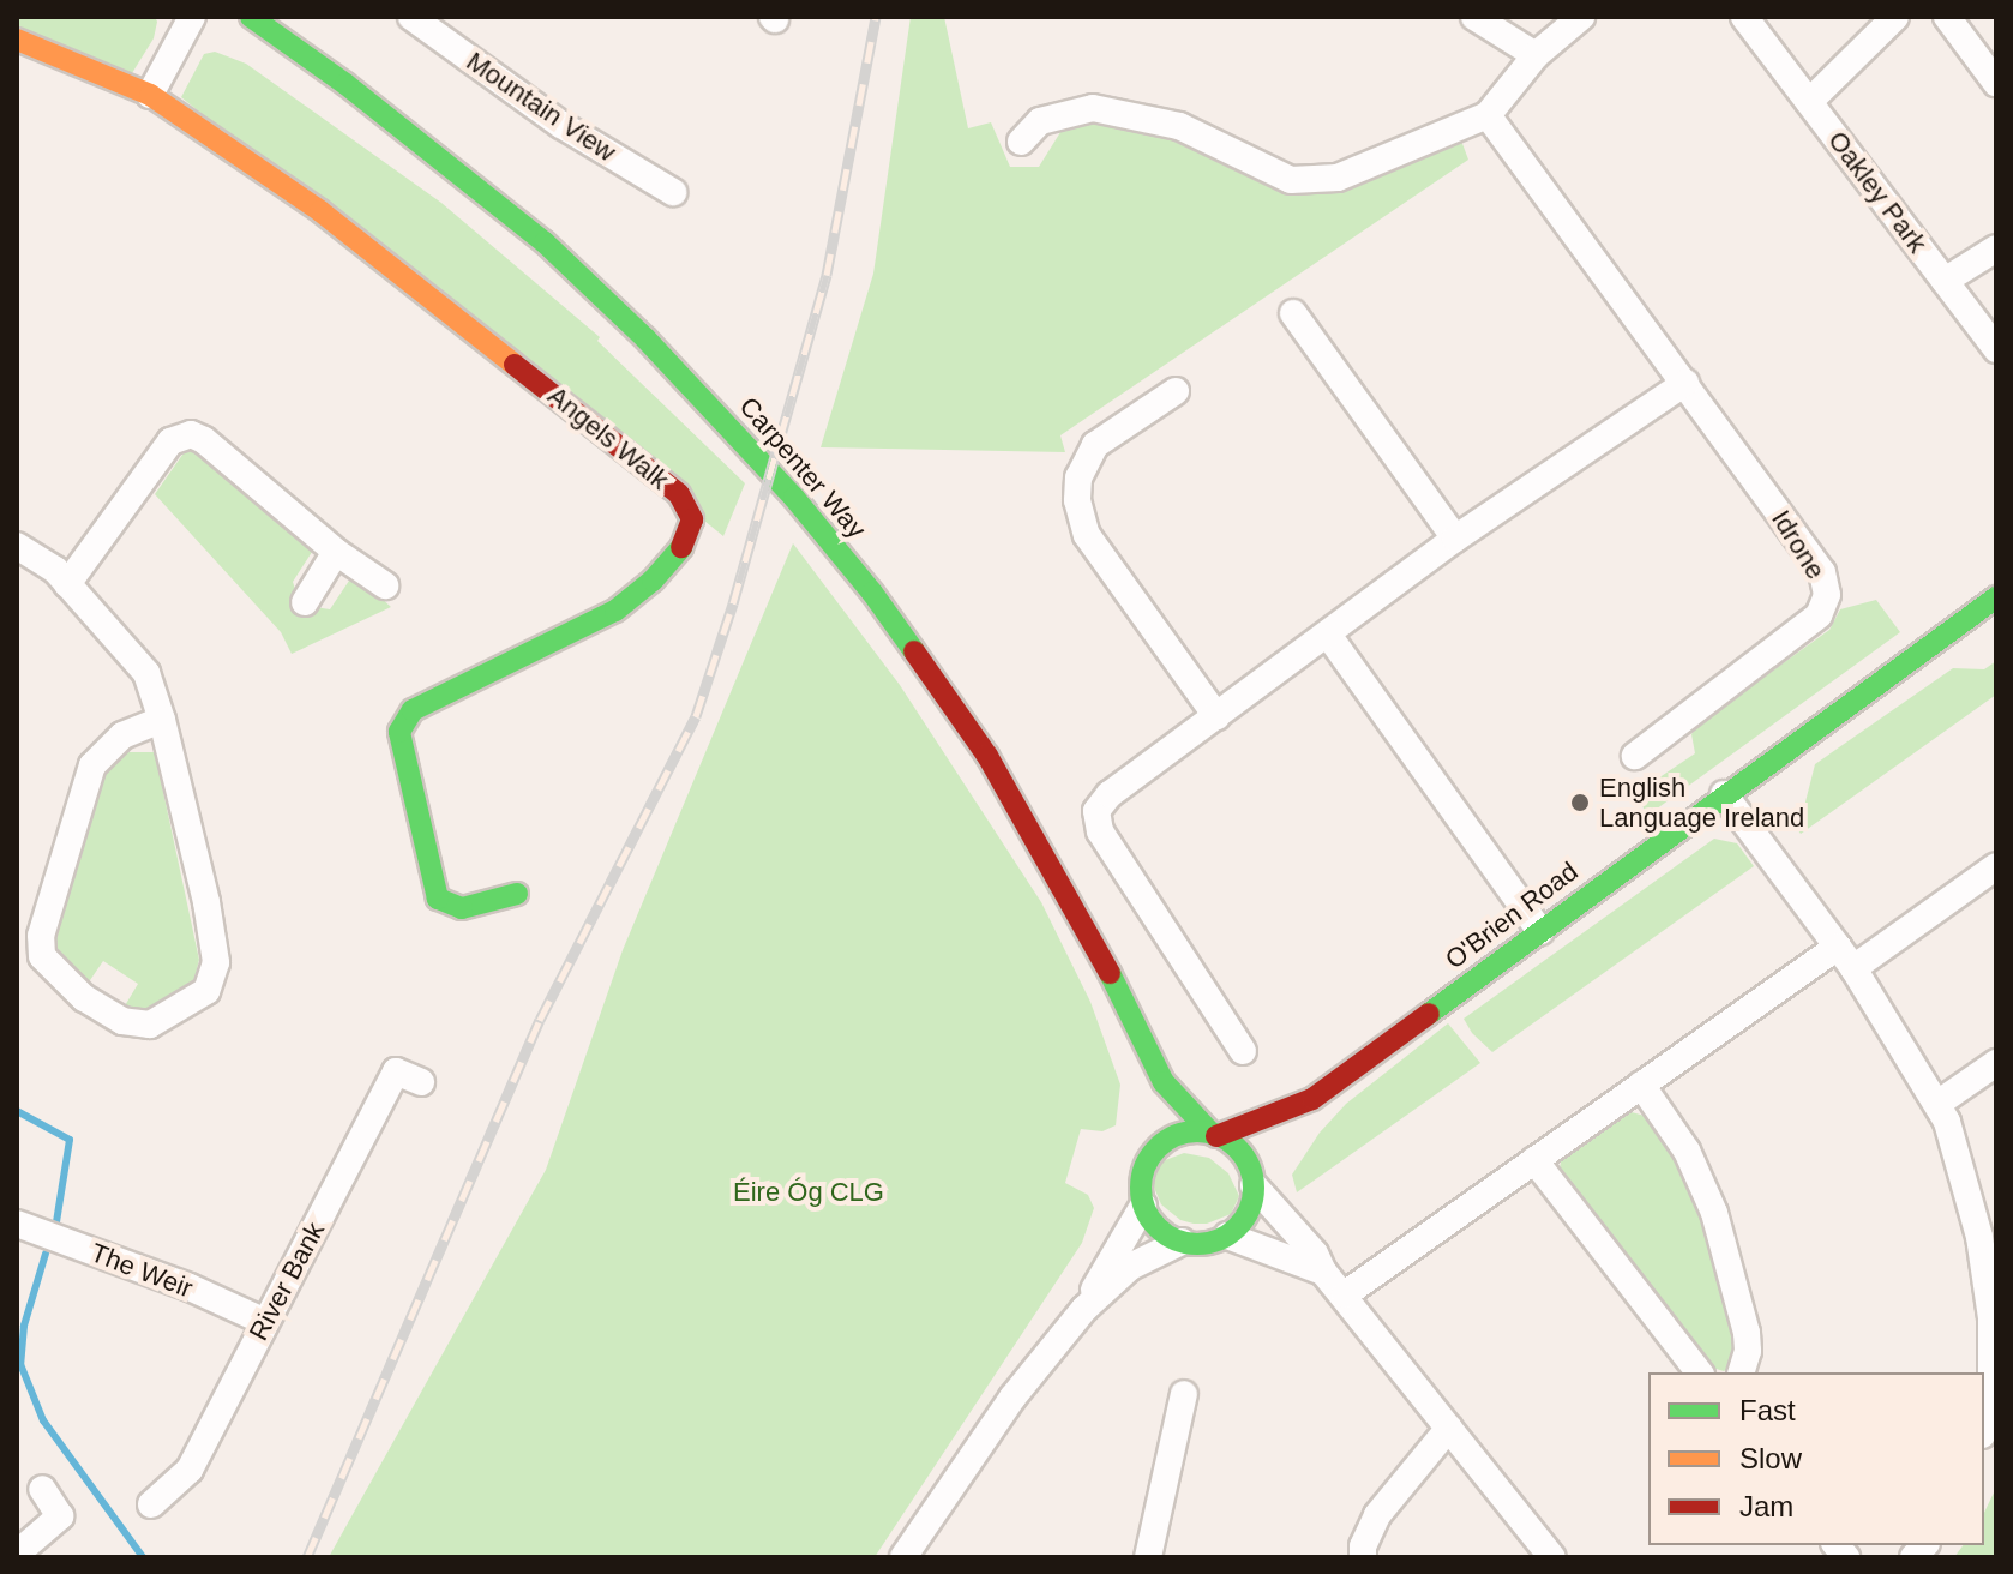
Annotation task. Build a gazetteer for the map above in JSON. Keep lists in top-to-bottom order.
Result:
{
  "streets": {
    "street": [
      "Mountain View",
      "Oakley Park",
      "Angels Walk",
      "Carpenter Way",
      "Idrone",
      "O'Brien Road",
      "The Weir",
      "River Bank"
    ]
  },
  "crossings": [
    ["Carpenter Way", "O'Brien Road"],
    ["The Weir", "River Bank"]
  ],
  "parks": ["Éire Óg CLG"],
  "places": ["English Language Ireland"],
  "legend": ["Fast", "Slow", "Jam"]
}
